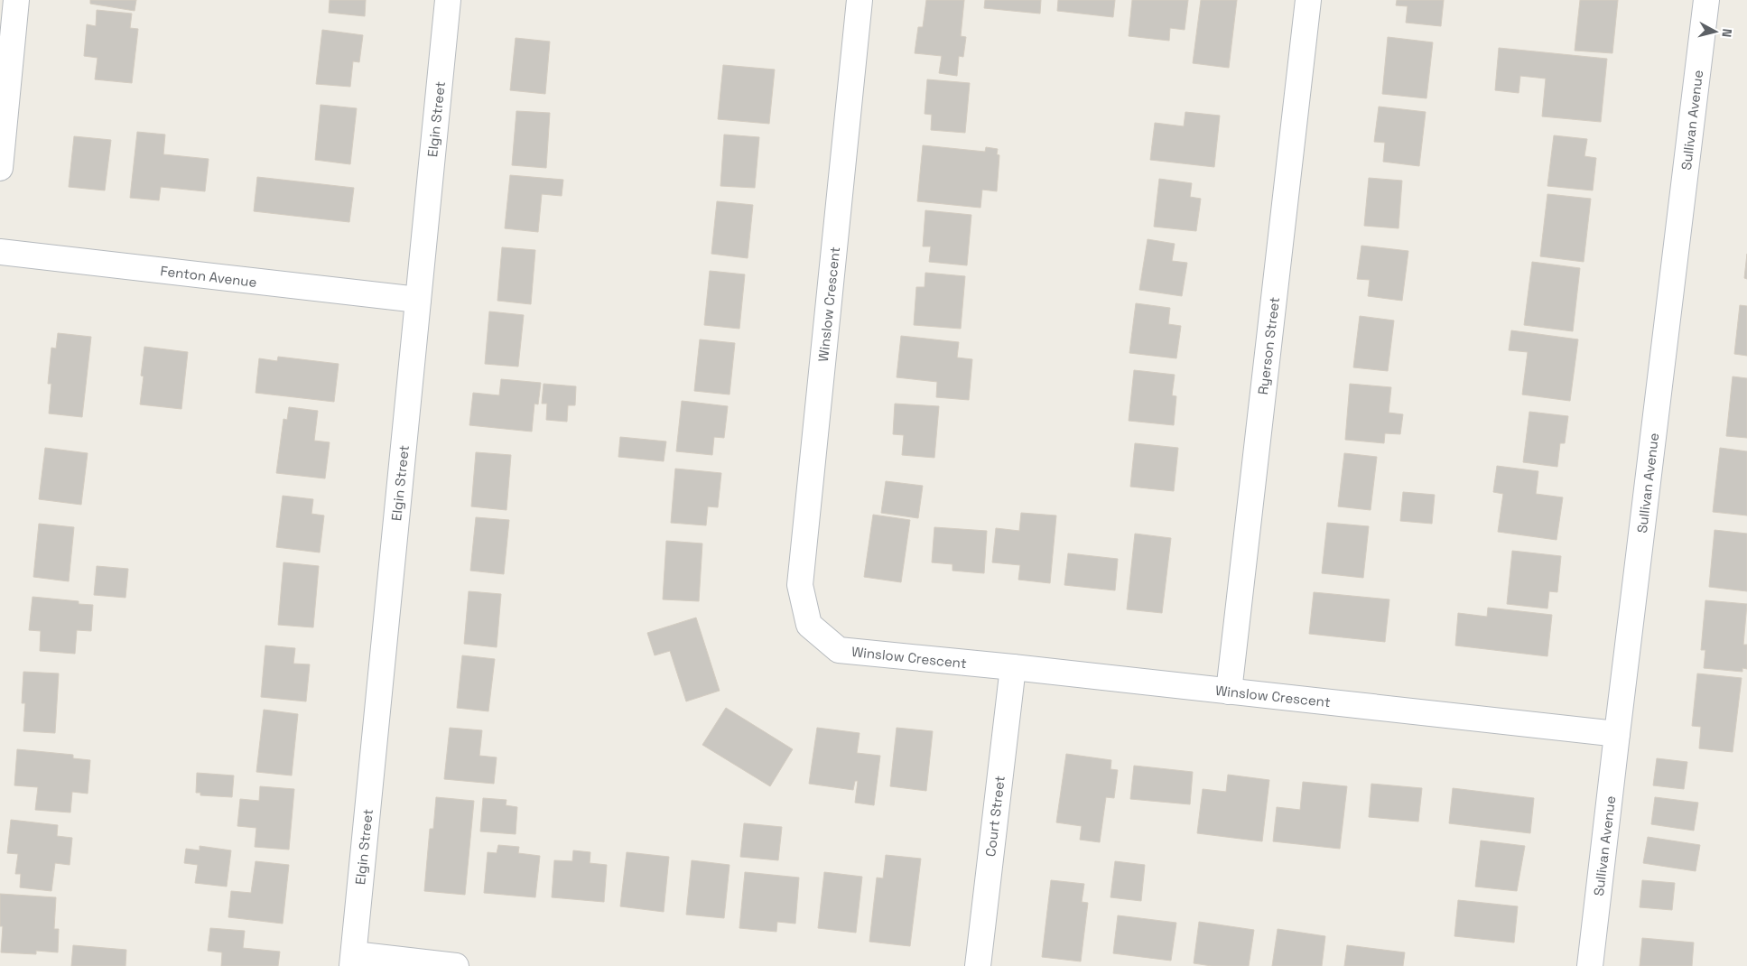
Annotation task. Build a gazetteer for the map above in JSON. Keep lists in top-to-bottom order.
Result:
{
  "streets": {
    "street": [
      "Elgin Street",
      "Sullivan Avenue",
      "Fenton Avenue",
      "Winslow Crescent",
      "Ryerson Street",
      "Court Street"
    ]
  },
  "crossings": [
    ["Elgin Street", "Fenton Avenue"],
    ["Sullivan Avenue", "Winslow Crescent"],
    ["Winslow Crescent", "Ryerson Street"],
    ["Winslow Crescent", "Court Street"]
  ],
  "north": "right"
}
